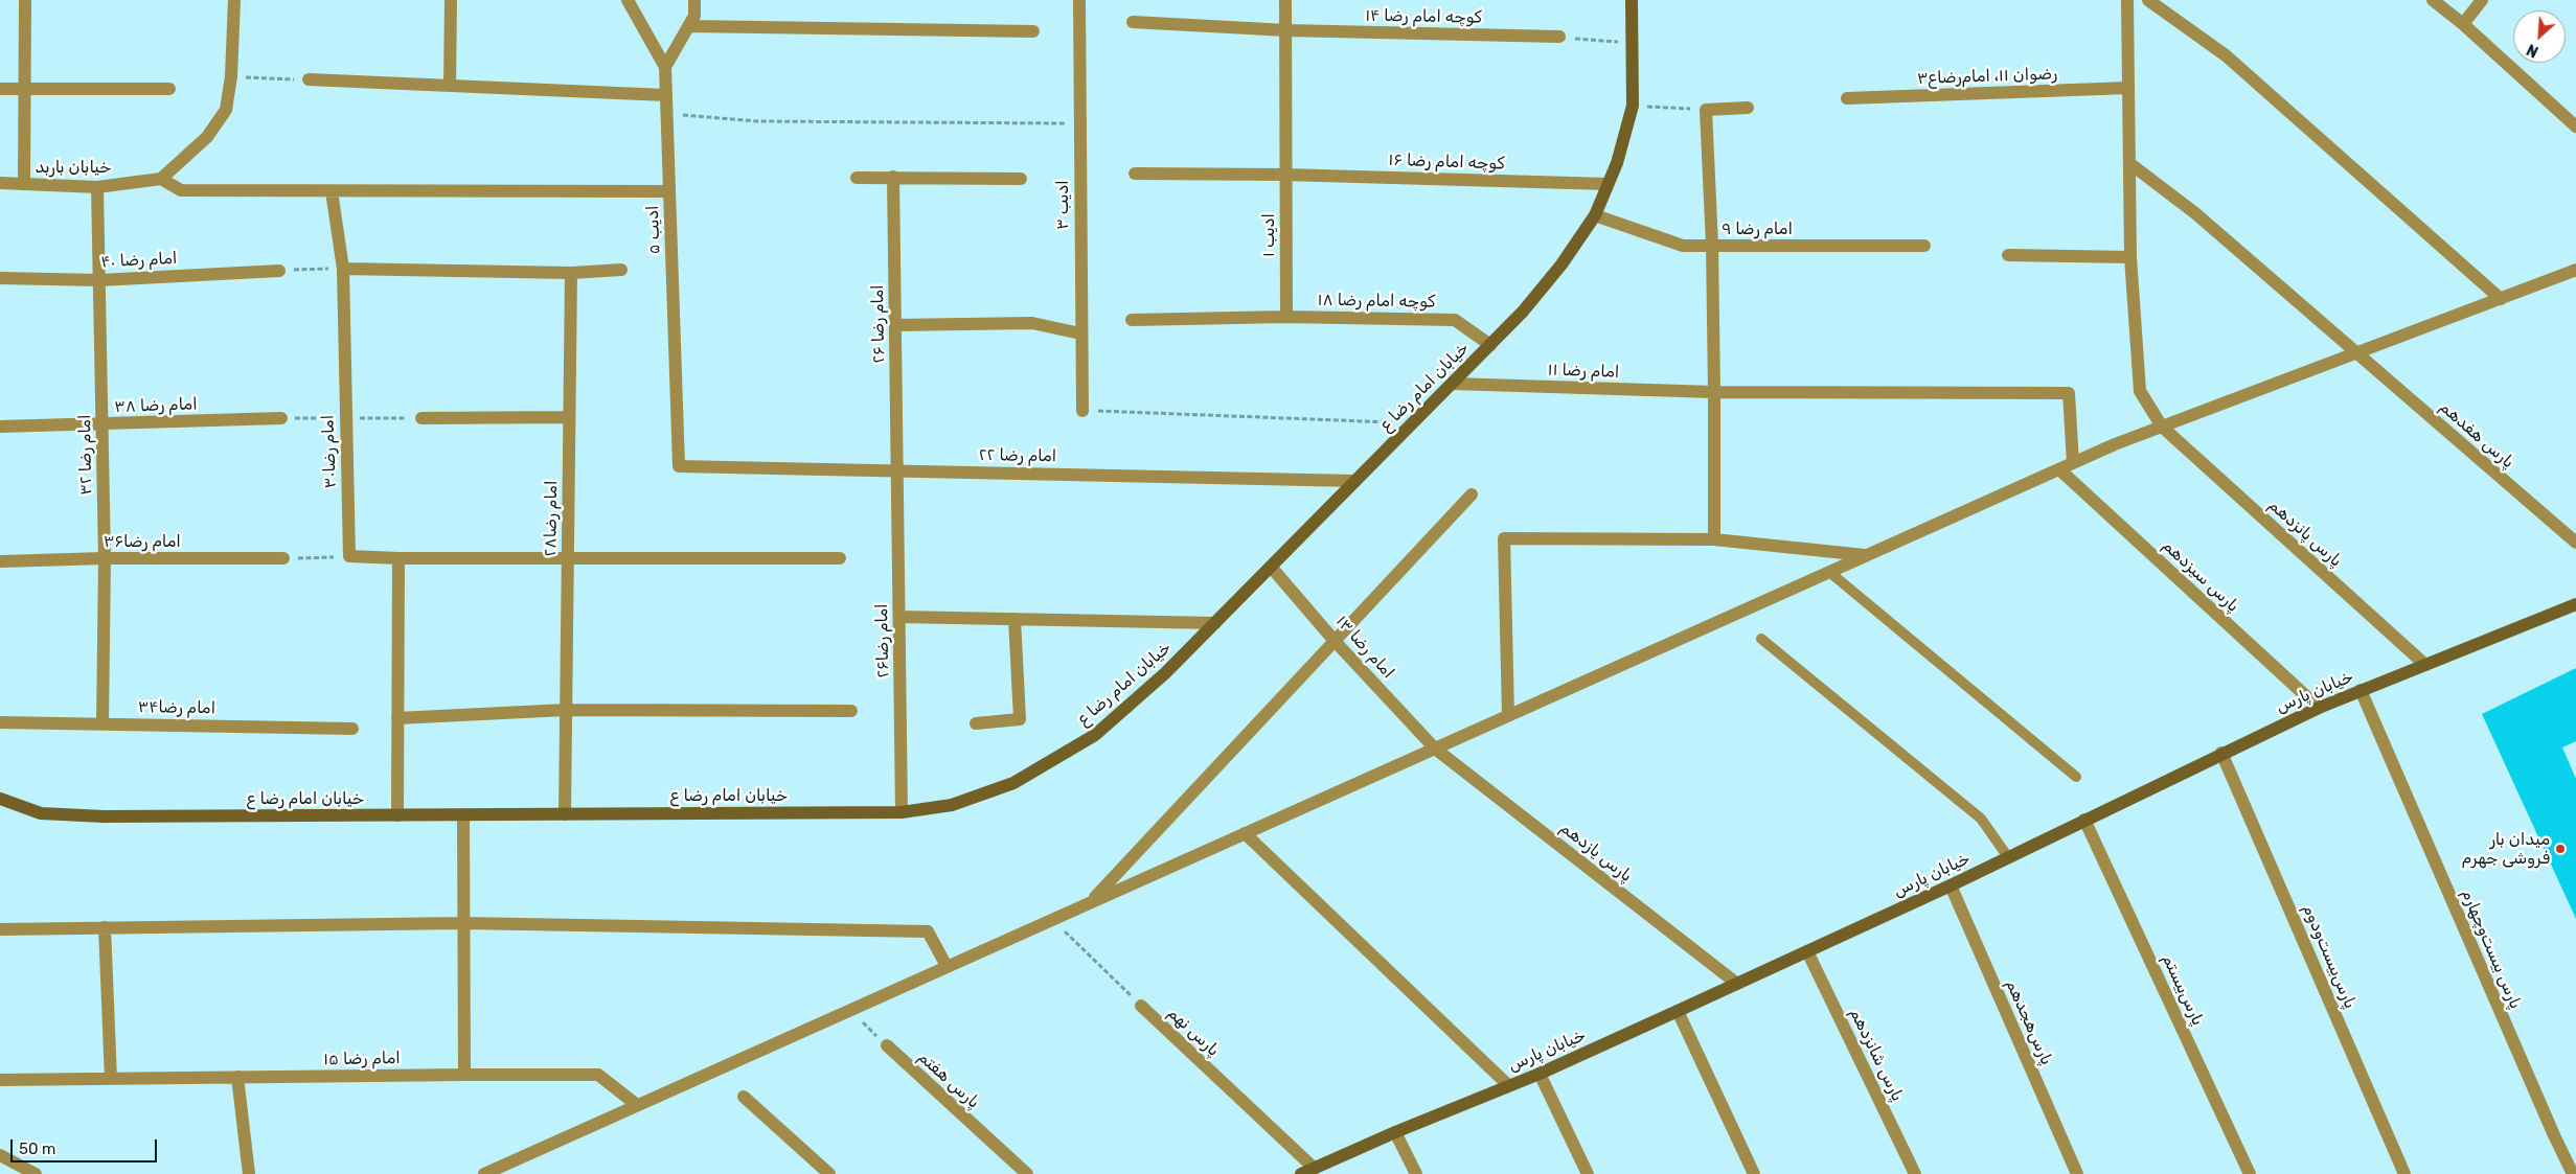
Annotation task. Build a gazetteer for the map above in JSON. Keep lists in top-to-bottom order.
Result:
{
  "streets": {
    "main road": ["خیابان امام رضا ع", "خیابان پارس"],
    "street": [
      "کوچه امام رضا ۱۴",
      "رضوان ۱۱، امام‌رضا‌ع‌۳",
      "کوچه امام رضا ۱۶",
      "خیابان باربد",
      "ادیب ۳",
      "امام رضا ۹",
      "ادیب ۵",
      "ادیب ۱",
      "امام رضا ۴۰",
      "کوچه امام رضا ۱۸",
      "امام رضا ۲۶",
      "امام رضا ۱۱",
      "امام رضا ۳۸",
      "پارس‌ هفدهم",
      "امام رضا۳۰",
      "امام رضا ۳۲",
      "امام رضا ۲۲",
      "امام رضا۲۸",
      "پارس‌ پانزدهم",
      "امام رضا۳۶",
      "پارس‌ سیزدهم",
      "امام رضا۲۶",
      "امام رضا ۱۳",
      "امام رضا۳۴",
      "پارس‌‌ یازدهم",
      "پارس بیست‌وچهارم",
      "پارس‌بیست‌و‌دوم",
      "پارس‌بیستم",
      "پارس‌‌هجدهم",
      "پارس‌‌ نهم",
      "پارس‌‌ شانزدهم",
      "۱۵ امام رضا",
      "پارس‌‌ هفتم"
    ]
  },
  "crossings": [
    ["کوچه امام رضا ۱۴", "ادیب ۱"],
    ["رضوان ۱۱، امام‌رضا‌ع‌۳", "پارس‌ پانزدهم"],
    ["کوچه امام رضا ۱۶", "ادیب ۱"],
    ["کوچه امام رضا ۱۶", "خیابان امام رضا ع"],
    ["خیابان باربد", "امام رضا ۳۲"],
    ["امام رضا ۹", "خیابان امام رضا ع"],
    ["ادیب ۵", "امام رضا ۲۲"],
    ["ادیب ۱", "کوچه امام رضا ۱۸"],
    ["امام رضا ۴۰", "امام رضا ۳۲"],
    ["کوچه امام رضا ۱۸", "خیابان امام رضا ع"],
    ["امام رضا ۲۶", "امام رضا ۲۲"],
    ["امام رضا ۲۶", "امام رضا۲۶"],
    ["امام رضا ۱۱", "خیابان امام رضا ع"],
    ["خیابان امام رضا ع", "امام رضا ۲۲"],
    ["خیابان امام رضا ع", "امام رضا۲۸"],
    ["خیابان امام رضا ع", "امام رضا۲۶"],
    ["خیابان امام رضا ع", "امام رضا ۱۳"],
    ["امام رضا ۳۸", "امام رضا ۳۲"],
    ["پارس‌ هفدهم", "پارس‌ پانزدهم"],
    ["امام رضا ۳۲", "امام رضا۳۶"],
    ["امام رضا ۳۲", "امام رضا۳۴"],
    ["امام رضا ۲۲", "امام رضا۲۶"],
    ["پارس‌ پانزدهم", "خیابان پارس"],
    ["پارس‌ سیزدهم", "خیابان پارس"],
    ["امام رضا ۱۳", "پارس‌‌ یازدهم"],
    ["خیابان پارس", "پارس‌‌ یازدهم"],
    ["خیابان پارس", "پارس بیست‌وچهارم"],
    ["خیابان پارس", "پارس‌بیست‌و‌دوم"],
    ["خیابان پارس", "پارس‌بیستم"],
    ["خیابان پارس", "پارس‌‌هجدهم"],
    ["خیابان پارس", "پارس‌‌ نهم"],
    ["خیابان پارس", "پارس‌‌ شانزدهم"]
  ],
  "places": ["میدان بار فروشی جهرم"],
  "scale_bar": "50 m",
  "north": "bottom left"
}
